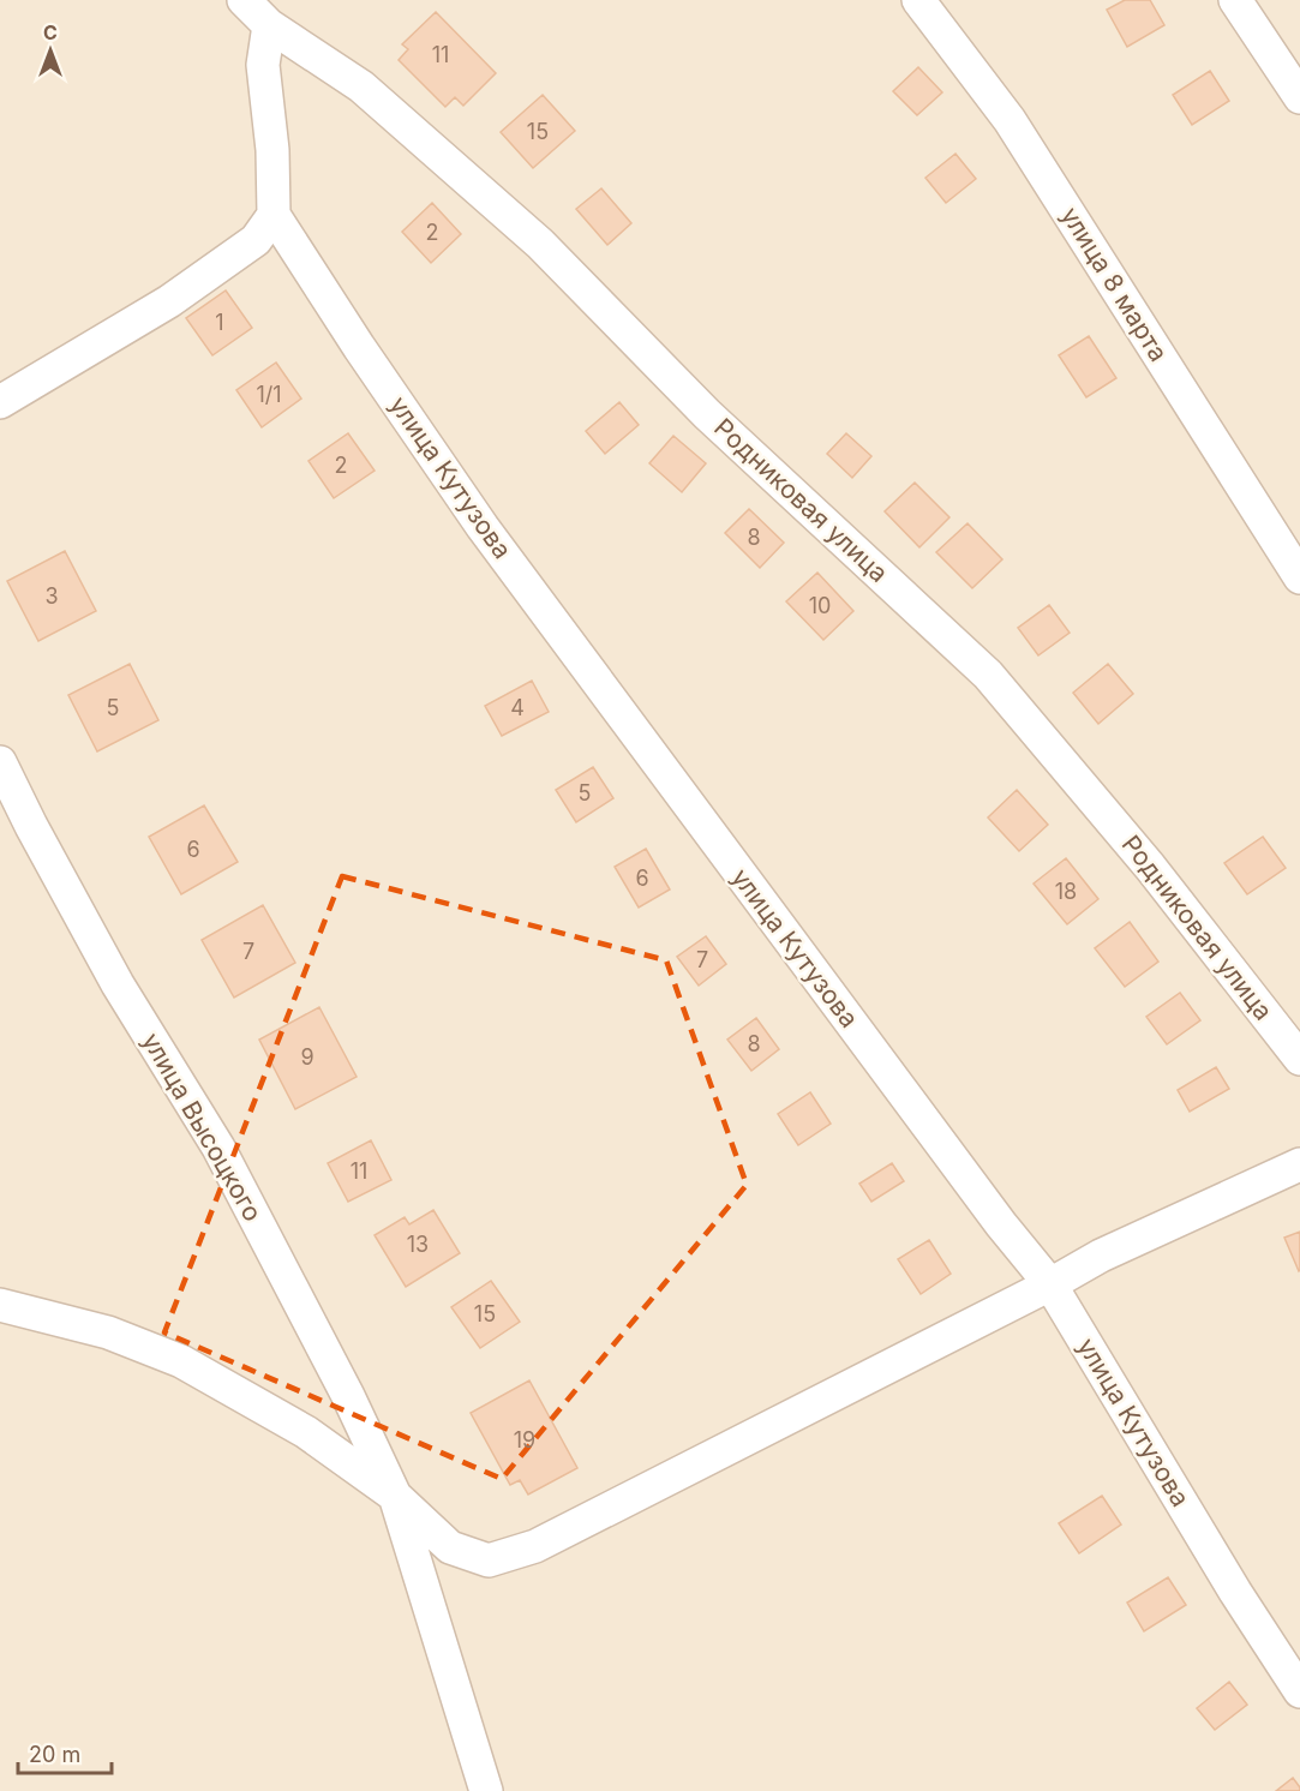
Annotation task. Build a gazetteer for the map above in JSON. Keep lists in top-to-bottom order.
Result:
{
  "streets": {
    "street": [
      "улица 8 марта",
      "улица Кутузова",
      "Родниковая улица",
      "улица Высоцкого"
    ]
  },
  "house_numbers": [
    "11",
    "15",
    "2",
    "1",
    "1/1",
    "2",
    "8",
    "3",
    "10",
    "5",
    "4",
    "5",
    "6",
    "6",
    "18",
    "7",
    "7",
    "8",
    "9",
    "11",
    "13",
    "15",
    "19"
  ],
  "scale_bar": "20 m",
  "north": "top"
}
